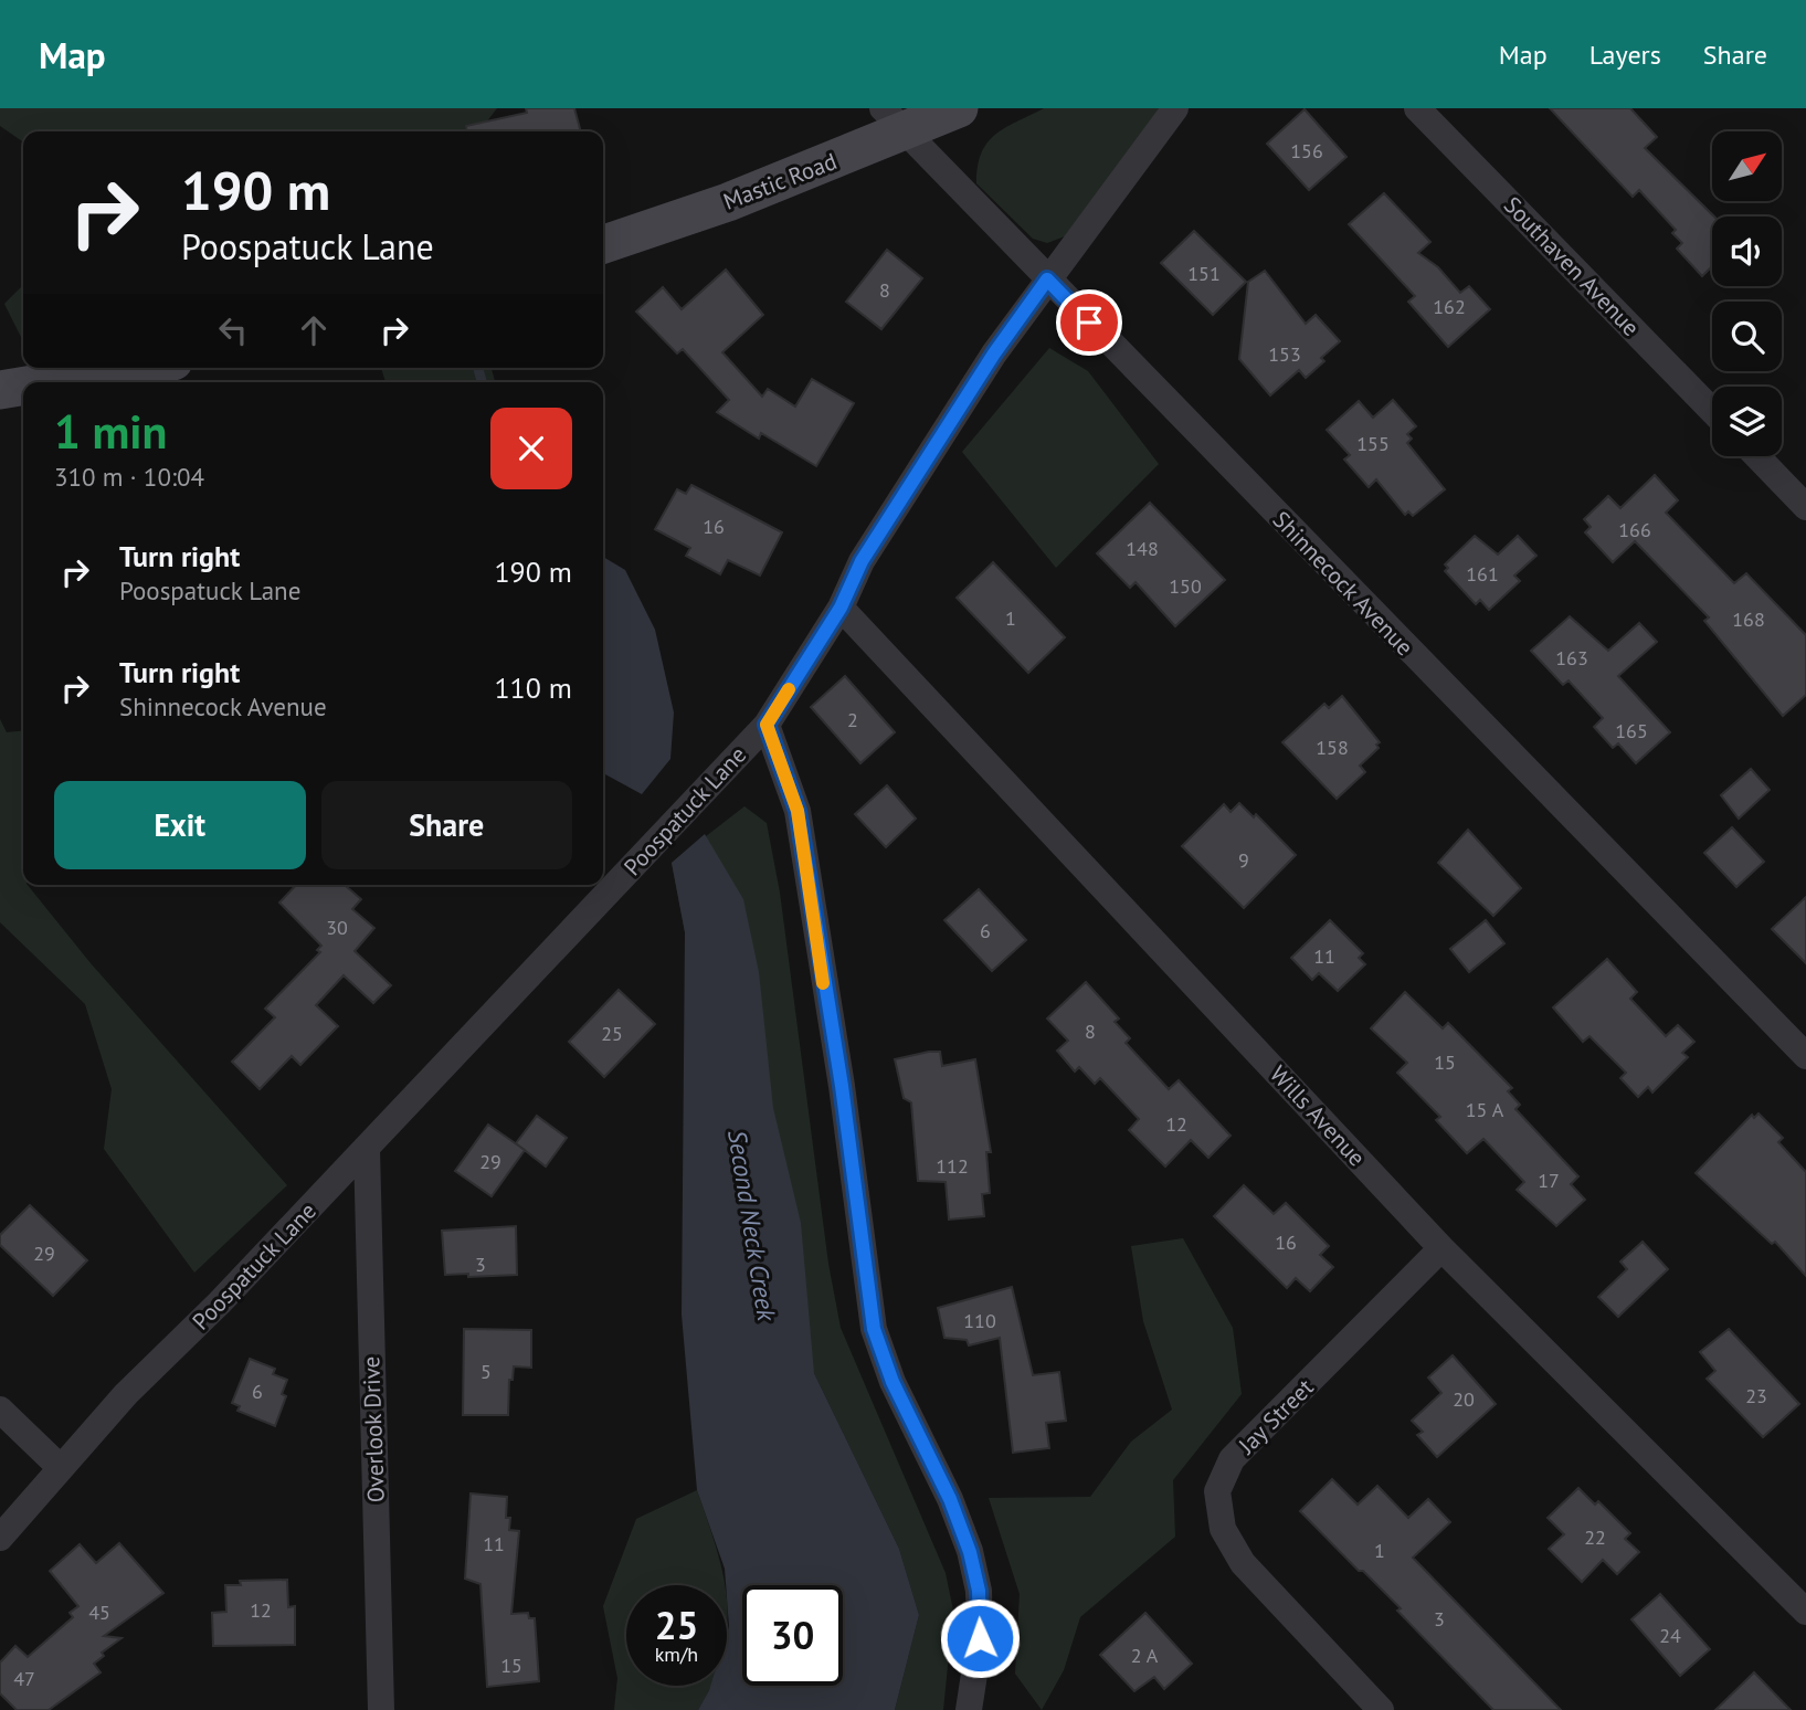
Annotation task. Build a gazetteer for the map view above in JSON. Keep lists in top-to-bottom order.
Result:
{
  "streets": {
    "main road": ["Mastic Road"],
    "street": [
      "Southaven Avenue",
      "Shinnecock Avenue",
      "Poospatuck Lane",
      "Wills Avenue",
      "Jay Street",
      "Overlook Drive"
    ]
  },
  "crossings": [
    ["Mastic Road", "Shinnecock Avenue"],
    ["Shinnecock Avenue", "Poospatuck Lane"],
    ["Poospatuck Lane", "Wills Avenue"],
    ["Poospatuck Lane", "Overlook Drive"],
    ["Wills Avenue", "Jay Street"]
  ],
  "water": ["Second Neck Creek"],
  "house_numbers": [
    "156",
    "151",
    "8",
    "162",
    "153",
    "155",
    "16",
    "166",
    "148",
    "161",
    "150",
    "1",
    "168",
    "163",
    "2",
    "165",
    "158",
    "9",
    "30",
    "6",
    "11",
    "8",
    "25",
    "15",
    "15 A",
    "12",
    "29",
    "112",
    "17",
    "16",
    "29",
    "3",
    "110",
    "5",
    "6",
    "23",
    "20",
    "22",
    "11",
    "1",
    "12",
    "45",
    "3",
    "24",
    "2 A",
    "15",
    "47"
  ],
  "north": "top right",
  "page": {
    "header": "Map",
    "nav": ["Map", "Layers", "Share"],
    "turn": ["190 m", "Poospatuck Lane"],
    "heading": ["1 min", "310 m · 10:04"],
    "list": [
      {
        "name": "Turn right",
        "note": "Poospatuck Lane",
        "value": "190 m"
      },
      {
        "name": "Turn right",
        "note": "Shinnecock Avenue",
        "value": "110 m"
      }
    ],
    "buttons": ["Exit", "Share"],
    "speed": "25 km/h",
    "limit": "30"
  }
}
